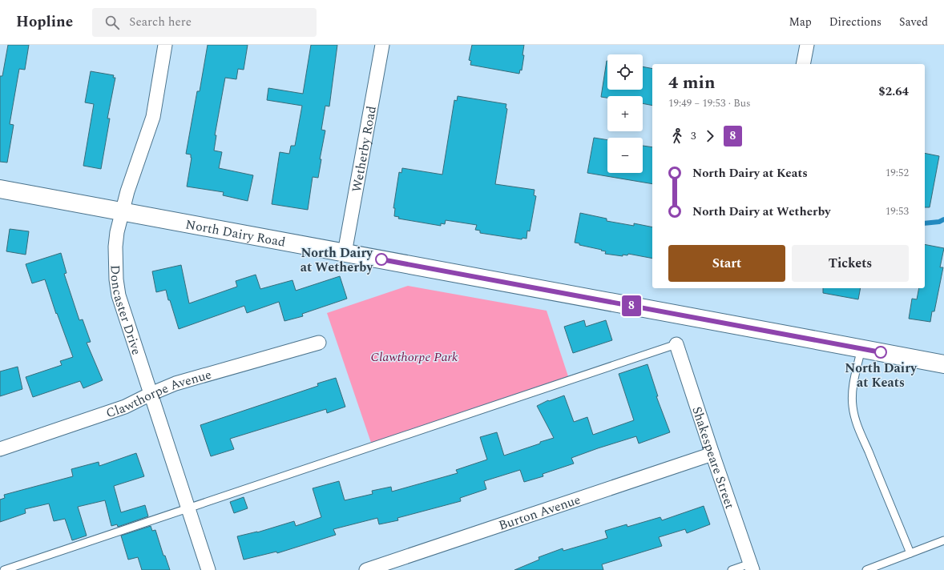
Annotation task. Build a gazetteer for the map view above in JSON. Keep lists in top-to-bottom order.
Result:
{
  "streets": {
    "street": [
      "Wetherby Road",
      "North Dairy Road",
      "Doncaster Drive",
      "Clawthorpe Avenue",
      "Shakespeare Street",
      "Burton Avenue"
    ]
  },
  "crossings": [
    ["Wetherby Road", "North Dairy Road"],
    ["North Dairy Road", "Doncaster Drive"],
    ["Doncaster Drive", "Clawthorpe Avenue"],
    ["Shakespeare Street", "Burton Avenue"]
  ],
  "parks": ["Clawthorpe Park"],
  "places": ["North Dairy at Wetherby", "North Dairy at Keats"],
  "lines": ["bus line 8"],
  "page": {
    "header": "Hopline",
    "search": "Search here",
    "nav": ["Map", "Directions", "Saved"],
    "on_map": "8",
    "map_buttons": ["+", "−"],
    "heading": ["4 min", "19:49 – 19:53 · Bus", "$2.64"],
    "legs": ["3", "8"],
    "list": [
      {
        "name": "North Dairy at Keats",
        "value": "19:52"
      },
      {
        "name": "North Dairy at Wetherby",
        "value": "19:53"
      }
    ],
    "buttons": ["Start", "Tickets"]
  }
}
